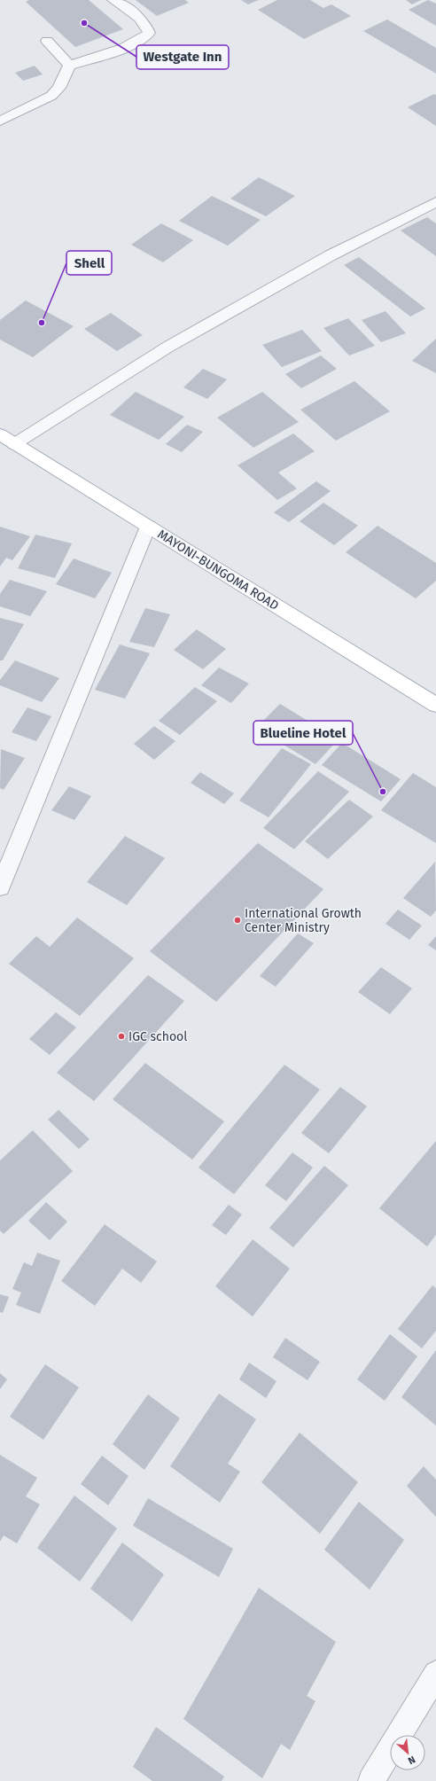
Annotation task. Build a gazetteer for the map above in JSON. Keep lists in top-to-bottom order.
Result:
{
  "streets": {
    "main road": ["MAYONI-BUNGOMA ROAD"]
  },
  "places": [
    "Westgate Inn",
    "Shell",
    "Blueline Hotel",
    "International Growth Center Ministry",
    "IGC school"
  ],
  "north": "bottom right"
}
